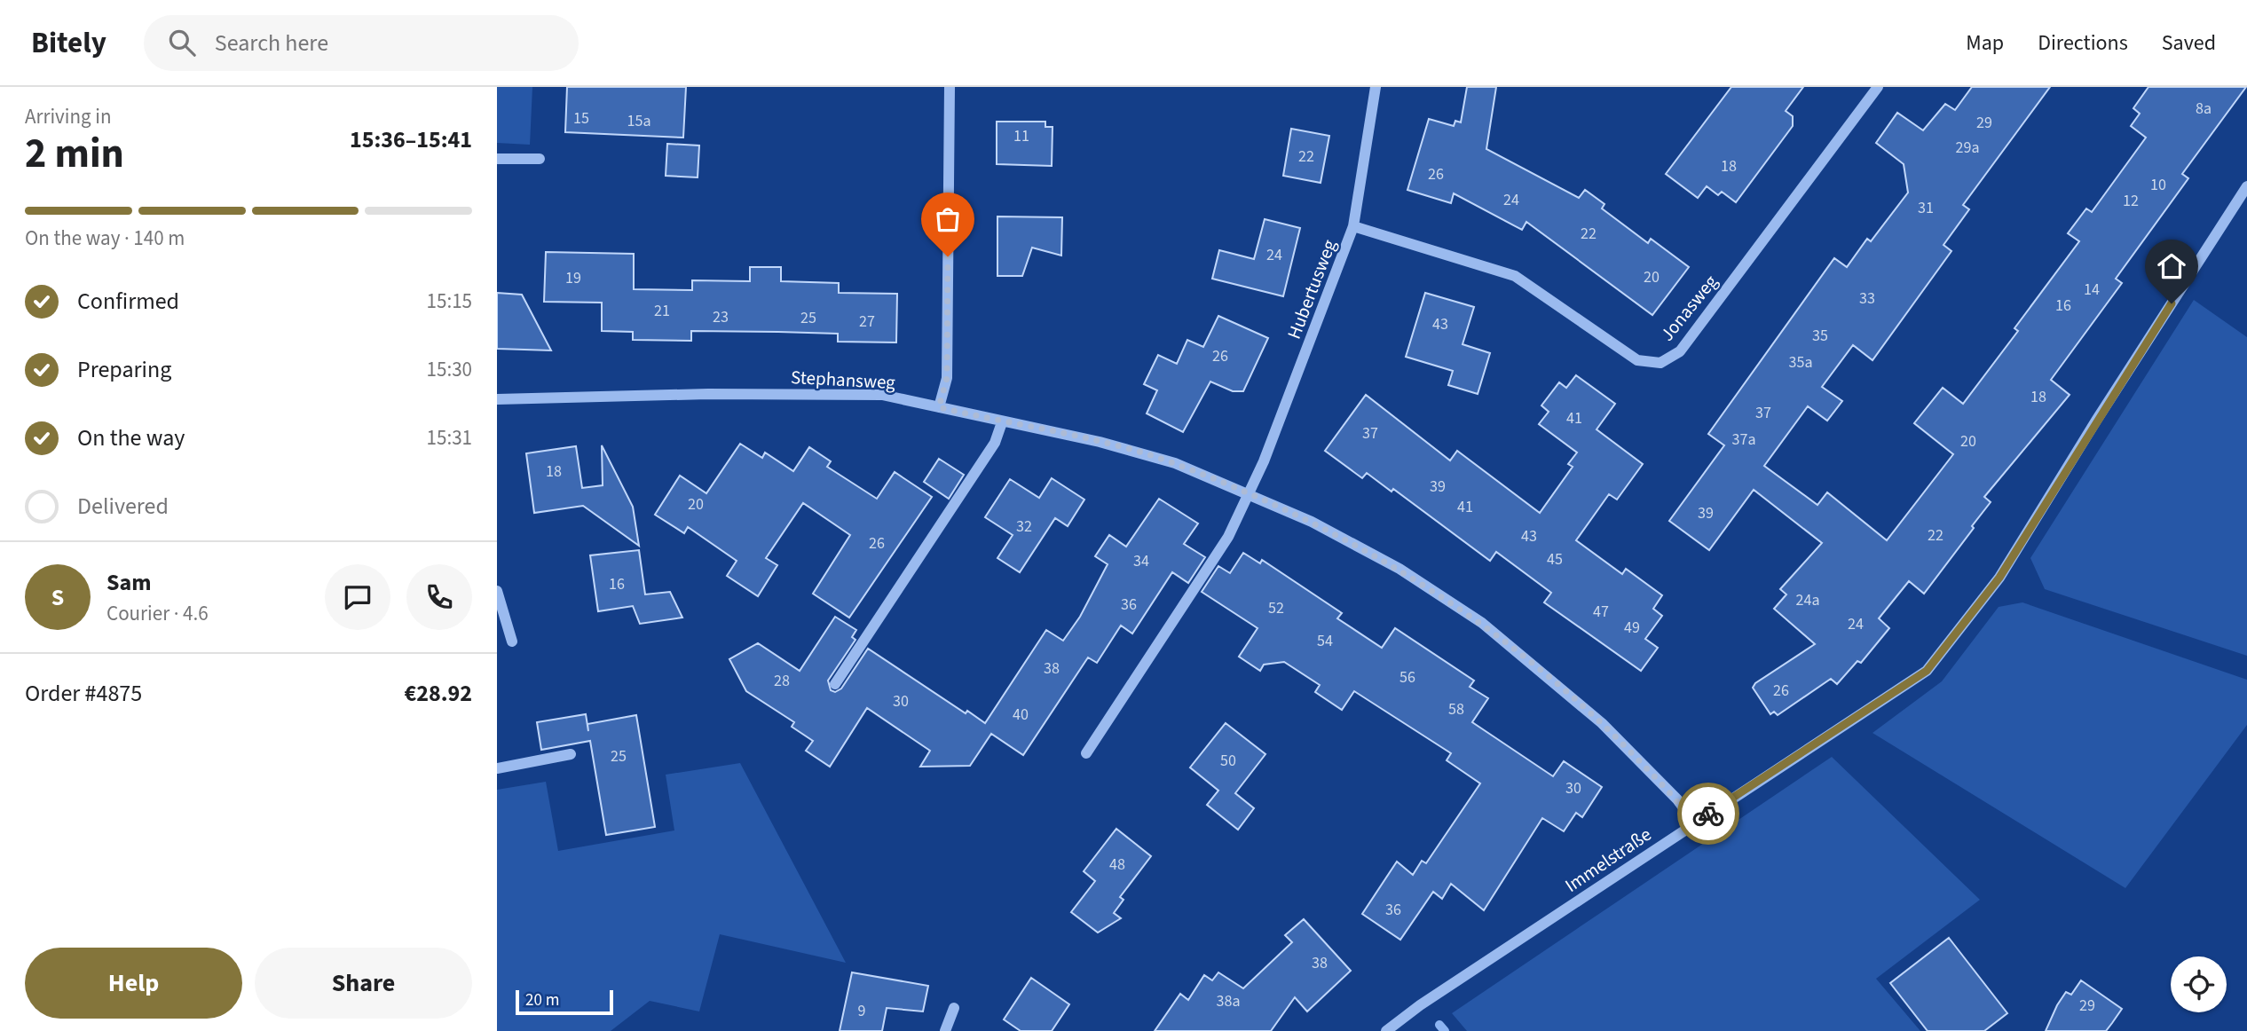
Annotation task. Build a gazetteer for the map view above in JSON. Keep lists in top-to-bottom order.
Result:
{
  "streets": {
    "street": [
      "Hubertusweg",
      "Jonasweg",
      "Stephansweg",
      "Immelstraße"
    ]
  },
  "crossings": [
    ["Hubertusweg", "Jonasweg"],
    ["Hubertusweg", "Stephansweg"],
    ["Stephansweg", "Immelstraße"]
  ],
  "house_numbers": [
    "8a",
    "15",
    "15a",
    "29",
    "11",
    "29a",
    "22",
    "18",
    "26",
    "10",
    "24",
    "12",
    "31",
    "22",
    "24",
    "20",
    "19",
    "14",
    "33",
    "16",
    "21",
    "23",
    "25",
    "27",
    "43",
    "35",
    "26",
    "35a",
    "18",
    "37",
    "41",
    "37",
    "37a",
    "20",
    "18",
    "39",
    "20",
    "41",
    "39",
    "32",
    "22",
    "43",
    "26",
    "45",
    "34",
    "16",
    "24a",
    "36",
    "52",
    "47",
    "24",
    "49",
    "54",
    "38",
    "56",
    "28",
    "26",
    "30",
    "58",
    "40",
    "25",
    "50",
    "30",
    "48",
    "36",
    "38",
    "38a",
    "29",
    "9"
  ],
  "scale_bar": "20 m",
  "page": {
    "header": "Bitely",
    "search": "Search here",
    "nav": ["Map", "Directions", "Saved"],
    "heading": ["2 min", "Arriving in", "15:36–15:41"],
    "panel": [
      "Sam",
      "Courier · 4.6",
      "Order #4875",
      "€28.92"
    ],
    "bar": "On the way · 140 m",
    "list": [
      ["Confirmed", "15:15"],
      ["Preparing", "15:30"],
      ["On the way", "15:31"],
      "Delivered"
    ],
    "round": "S",
    "buttons": ["Help", "Share"],
    "scale": "20 m"
  }
}
